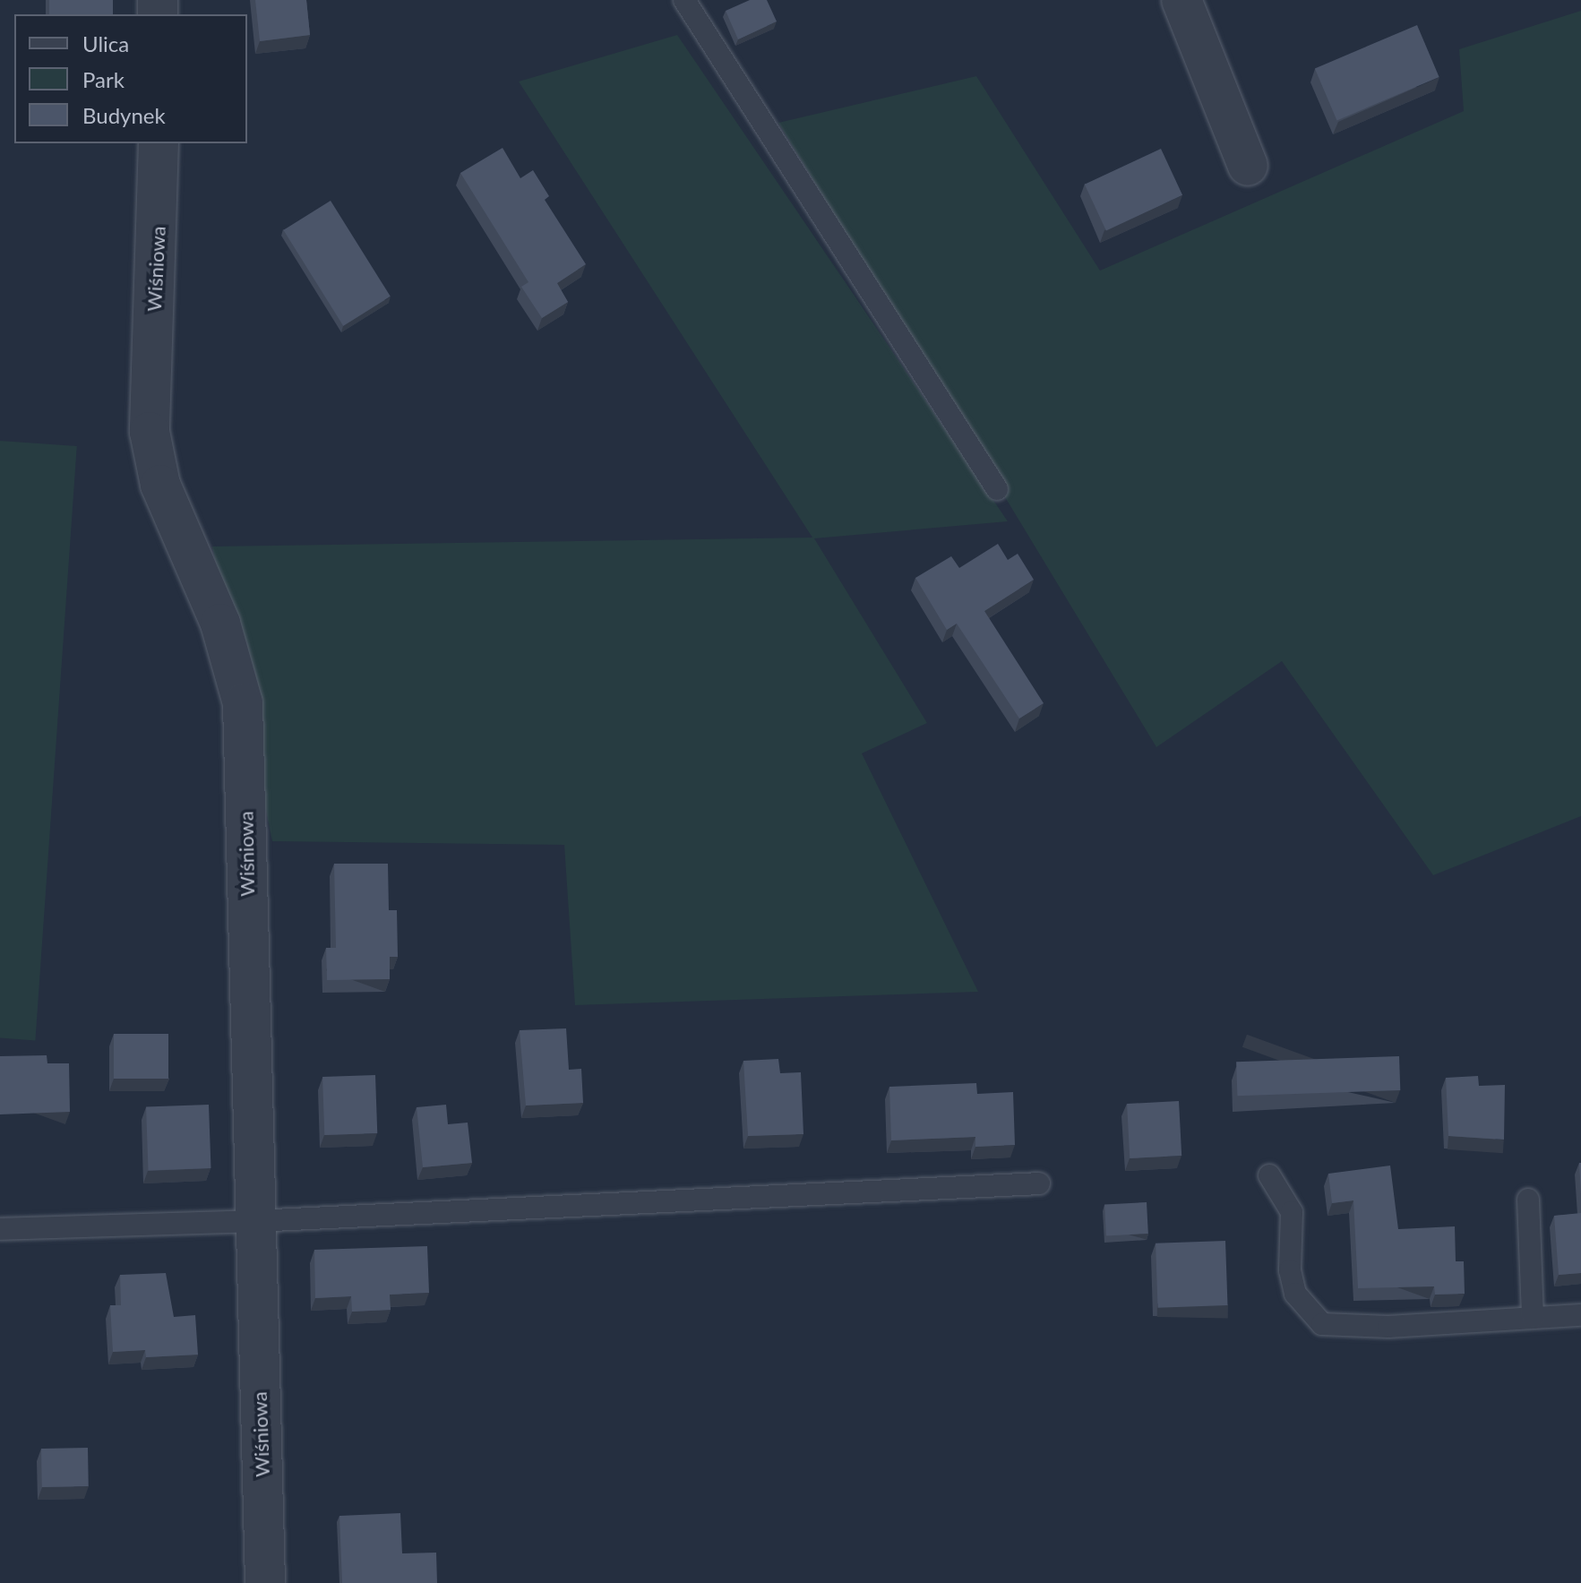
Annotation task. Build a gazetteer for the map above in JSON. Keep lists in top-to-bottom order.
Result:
{
  "streets": {
    "street": ["Wiśniowa"]
  },
  "legend": ["Ulica", "Park", "Budynek"]
}
